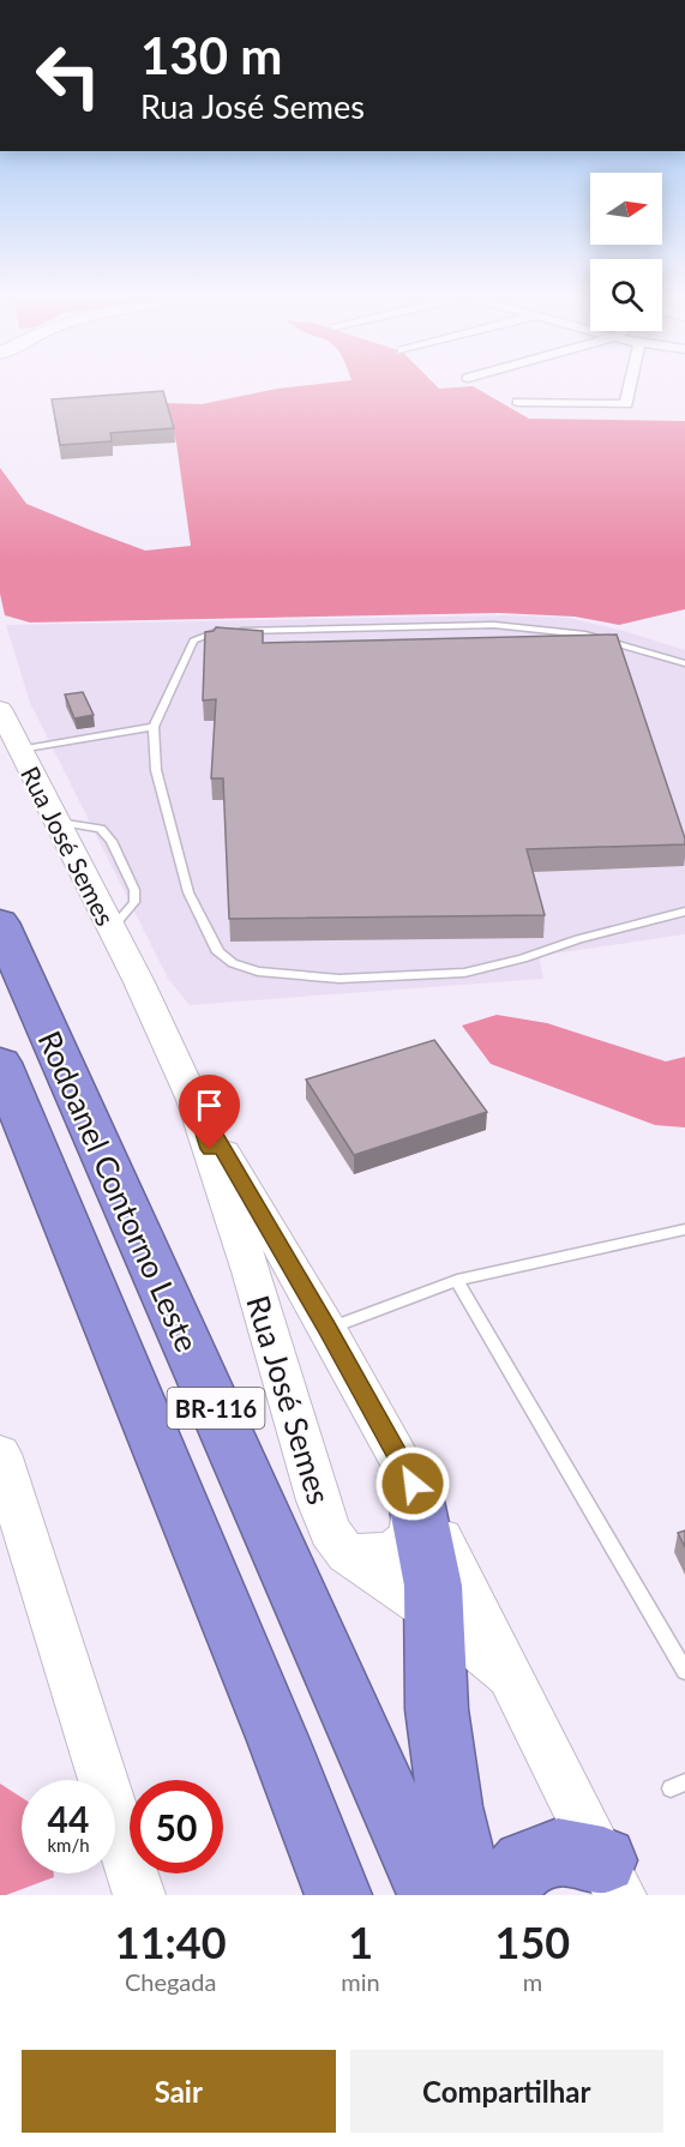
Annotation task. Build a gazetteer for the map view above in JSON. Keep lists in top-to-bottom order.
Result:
{
  "streets": {
    "highway": ["Rodoanel Contorno Leste", "BR-116"],
    "main road": ["Rua José Semes"]
  },
  "north": "right",
  "page": {
    "turn": ["130 m", "Rua José Semes"],
    "speed": "44 km/h",
    "limit": "50",
    "eta": [
      "11:40",
      "Chegada",
      "1",
      "min",
      "150",
      "m"
    ],
    "buttons": ["Sair", "Compartilhar"]
  }
}
